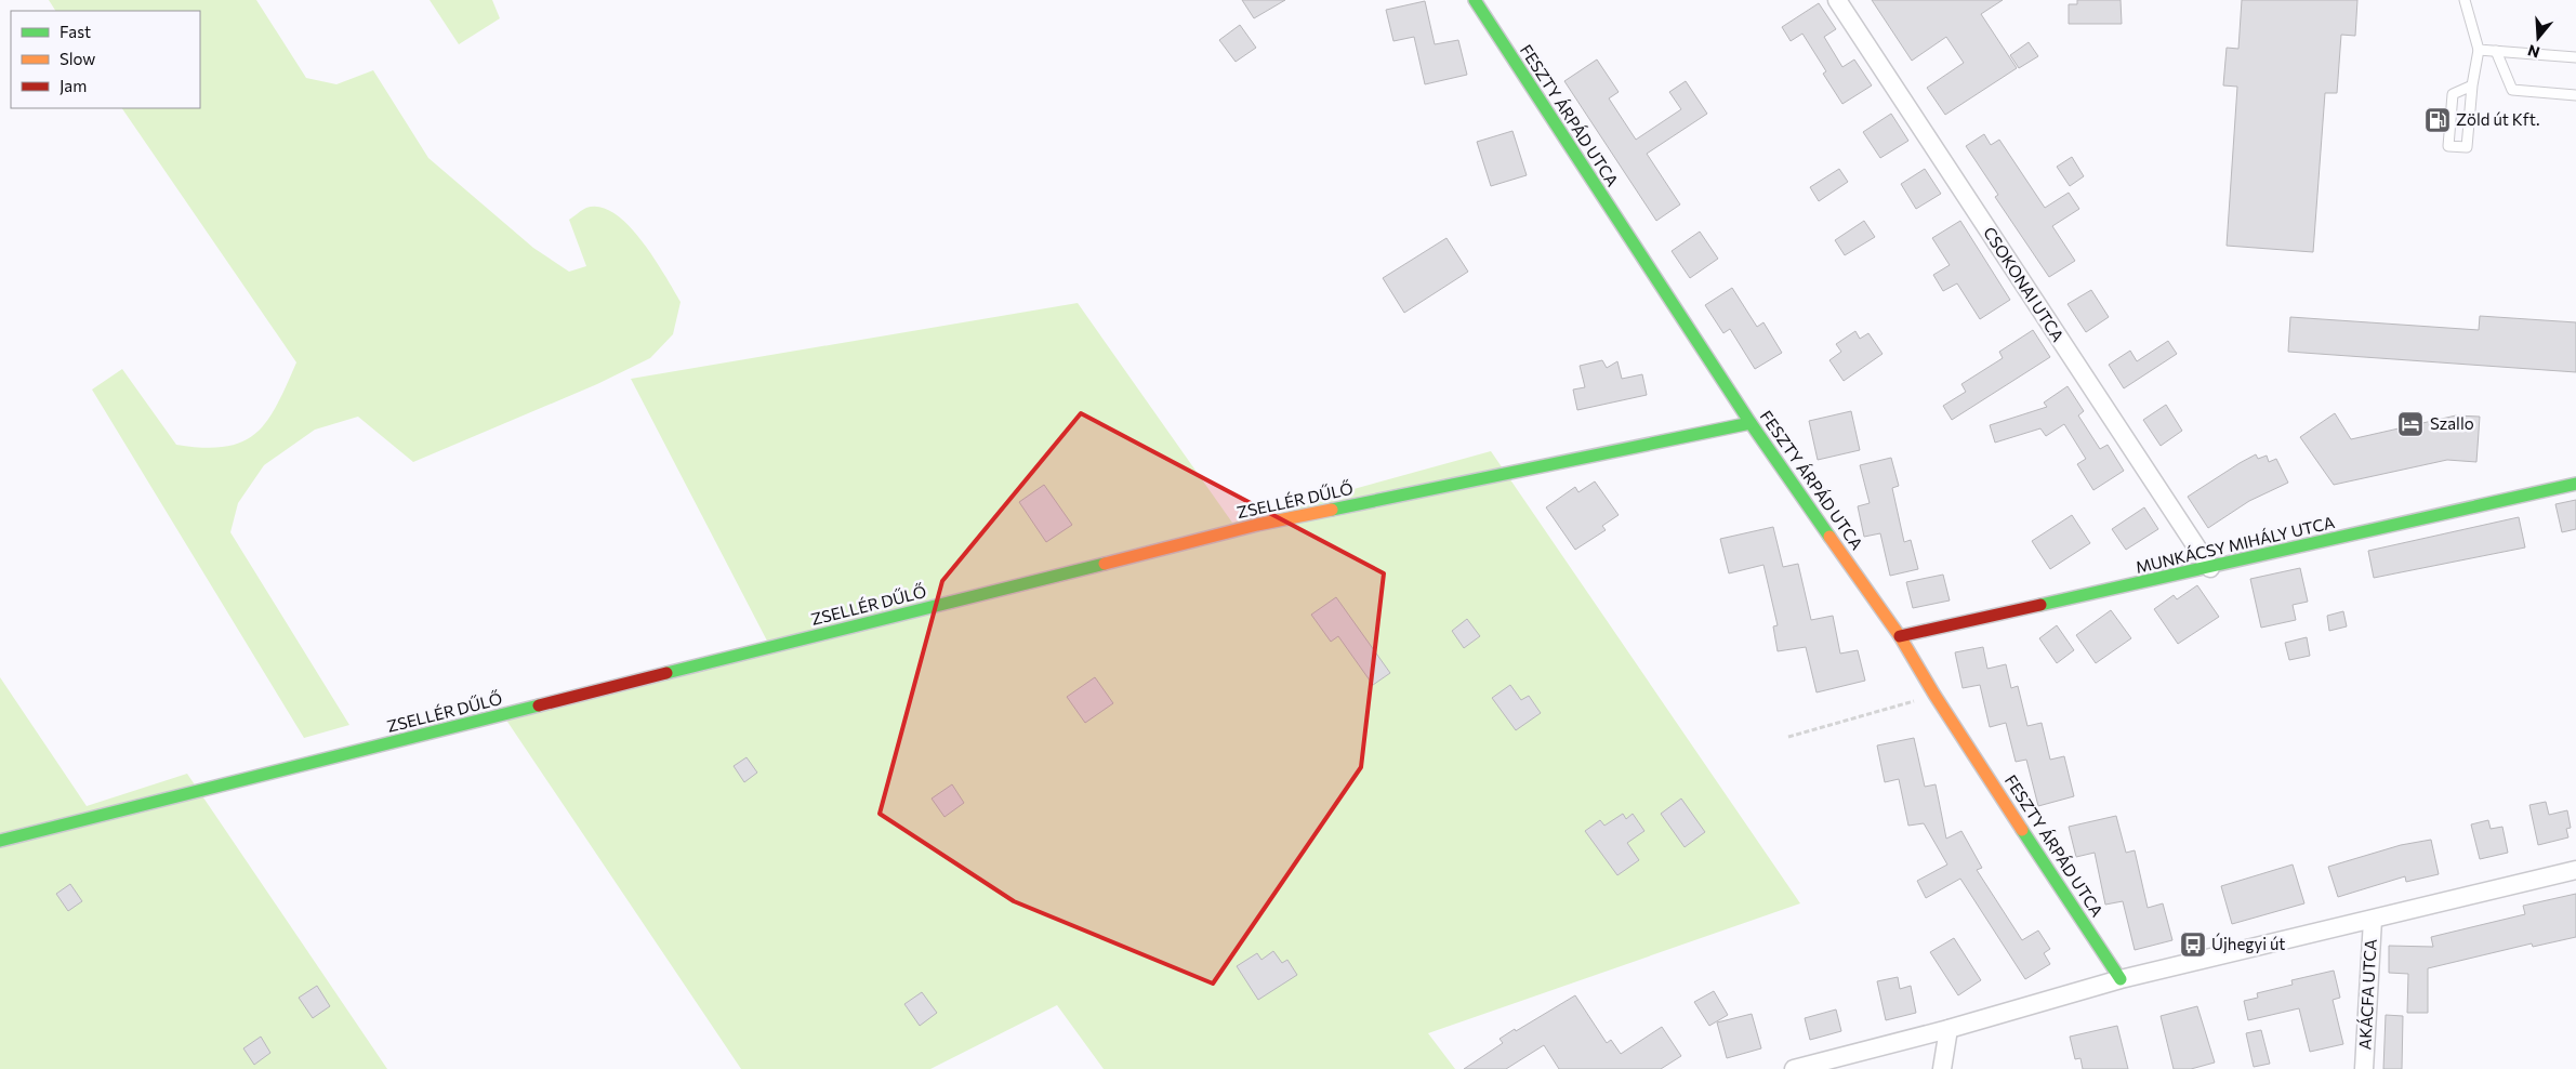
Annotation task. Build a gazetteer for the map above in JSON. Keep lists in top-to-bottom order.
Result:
{
  "streets": {
    "street": [
      "FESZTY ÁRPÁD UTCA",
      "CSOKONAI UTCA",
      "ZSELLÉR DŰLŐ",
      "MUNKÁCSY MIHÁLY UTCA",
      "AKÁCFA UTCA"
    ]
  },
  "crossings": [
    ["FESZTY ÁRPÁD UTCA", "ZSELLÉR DŰLŐ"],
    ["FESZTY ÁRPÁD UTCA", "MUNKÁCSY MIHÁLY UTCA"],
    ["CSOKONAI UTCA", "MUNKÁCSY MIHÁLY UTCA"]
  ],
  "places": {
    "fuel station": ["Zöld út Kft."],
    "hotel": ["Szallo"],
    "bus stop": ["Újhegyi út"]
  },
  "legend": ["Fast", "Slow", "Jam"],
  "north": "bottom"
}
